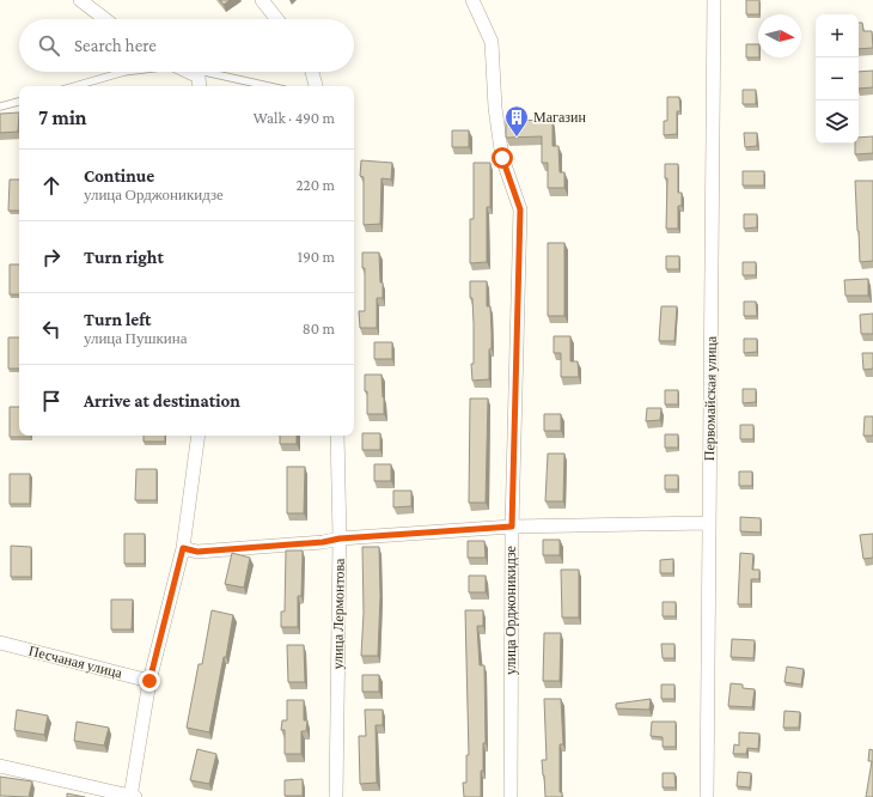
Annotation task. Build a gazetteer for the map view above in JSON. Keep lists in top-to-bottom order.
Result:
{
  "streets": {
    "street": [
      "Первомайская улица",
      "улица Орджоникидзе",
      "улица Лермонтова",
      "Песчаная улица"
    ]
  },
  "places": {
    "building": ["Магазин"]
  },
  "north": "right",
  "page": {
    "map_buttons": ["+", "−"],
    "search": "Search here",
    "heading": ["7 min", "Walk · 490 m"],
    "list": [
      ["Continue", "улица Орджоникидзе", "220 m"],
      ["Turn right", "190 m"],
      ["Turn left", "улица Пушкина", "80 m"],
      "Arrive at destination"
    ]
  }
}
